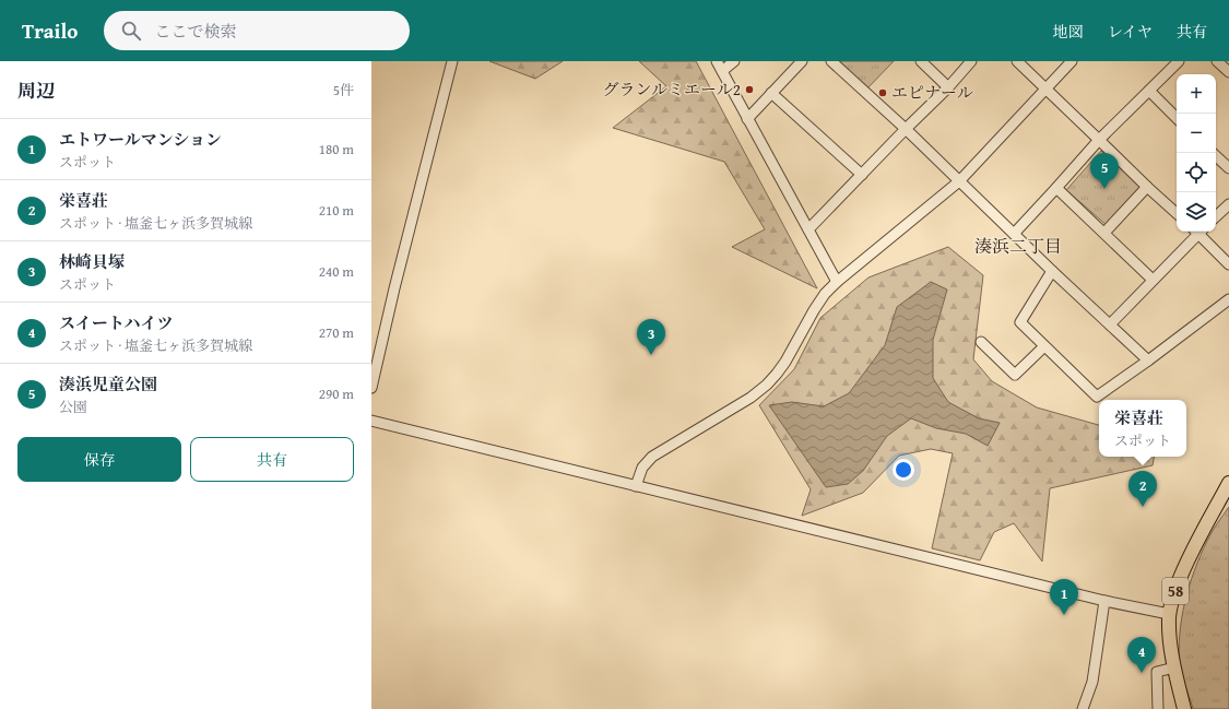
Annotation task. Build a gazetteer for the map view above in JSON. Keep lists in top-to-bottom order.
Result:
{
  "streets": {
    "main road": ["58"]
  },
  "districts": ["湊浜二丁目"],
  "places": ["グランルミエール2", "エピナール"],
  "page": {
    "header": "Trailo",
    "search": "ここで検索",
    "nav": ["地図", "レイヤ", "共有"],
    "heading": ["周辺", "5件"],
    "map_buttons": ["+", "−"],
    "list": [
      {
        "mark": "1",
        "name": "エトワールマンション",
        "note": "スポット",
        "value": "180 m"
      },
      {
        "mark": "2",
        "name": "栄喜荘",
        "note": "スポット · 塩釜七ヶ浜多賀城線",
        "value": "210 m"
      },
      {
        "mark": "3",
        "name": "林崎貝塚",
        "note": "スポット",
        "value": "240 m"
      },
      {
        "mark": "4",
        "name": "スイートハイツ",
        "note": "スポット · 塩釜七ヶ浜多賀城線",
        "value": "270 m"
      },
      {
        "mark": "5",
        "name": "湊浜児童公園",
        "note": "公園",
        "value": "290 m"
      }
    ],
    "pins": [
      "5",
      "3",
      "2",
      "1",
      "4"
    ],
    "popup": ["栄喜荘", "スポット"],
    "buttons": ["保存", "共有"]
  }
}
